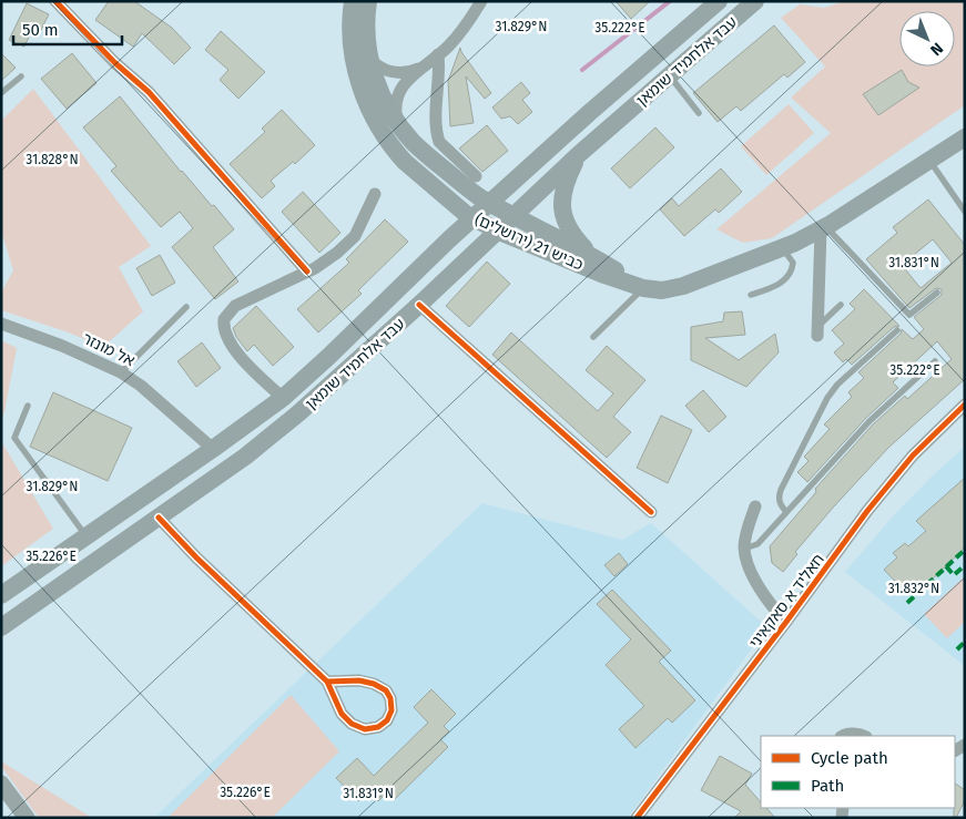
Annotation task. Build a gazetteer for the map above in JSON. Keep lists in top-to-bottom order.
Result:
{
  "streets": {
    "main road": ["עבד אלחמיד שומאן", "כביש 21 (ירושלים)"],
    "street": ["אל מונזר", "חאליד א סאקאיני"]
  },
  "crossings": [
    ["עבד אלחמיד שומאן", "כביש 21 (ירושלים)"],
    ["עבד אלחמיד שומאן", "אל מונזר"]
  ],
  "legend": ["Cycle path", "Path"],
  "scale_bar": "50 m",
  "north": "bottom right",
  "coordinates": [
    "31.829°N",
    "35.222°E",
    "31.828°N",
    "31.831°N",
    "35.226°E",
    "31.832°N"
  ]
}
